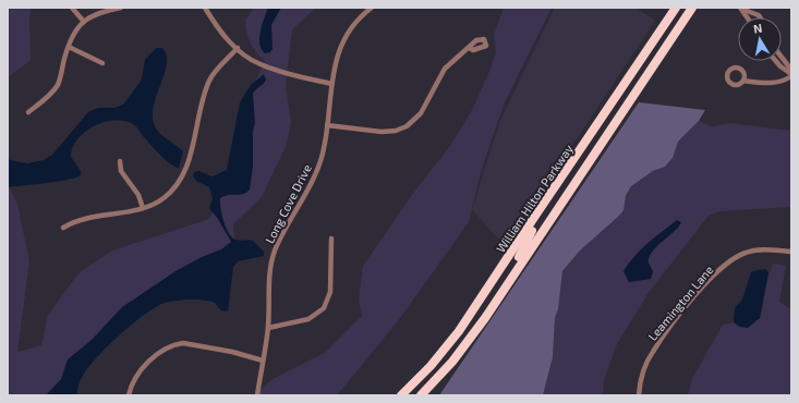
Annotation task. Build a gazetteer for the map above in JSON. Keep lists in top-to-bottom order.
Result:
{
  "streets": {
    "highway": ["William Hilton Parkway"],
    "street": ["Long Cove Drive", "Leamington Lane"]
  },
  "north": "top"
}
